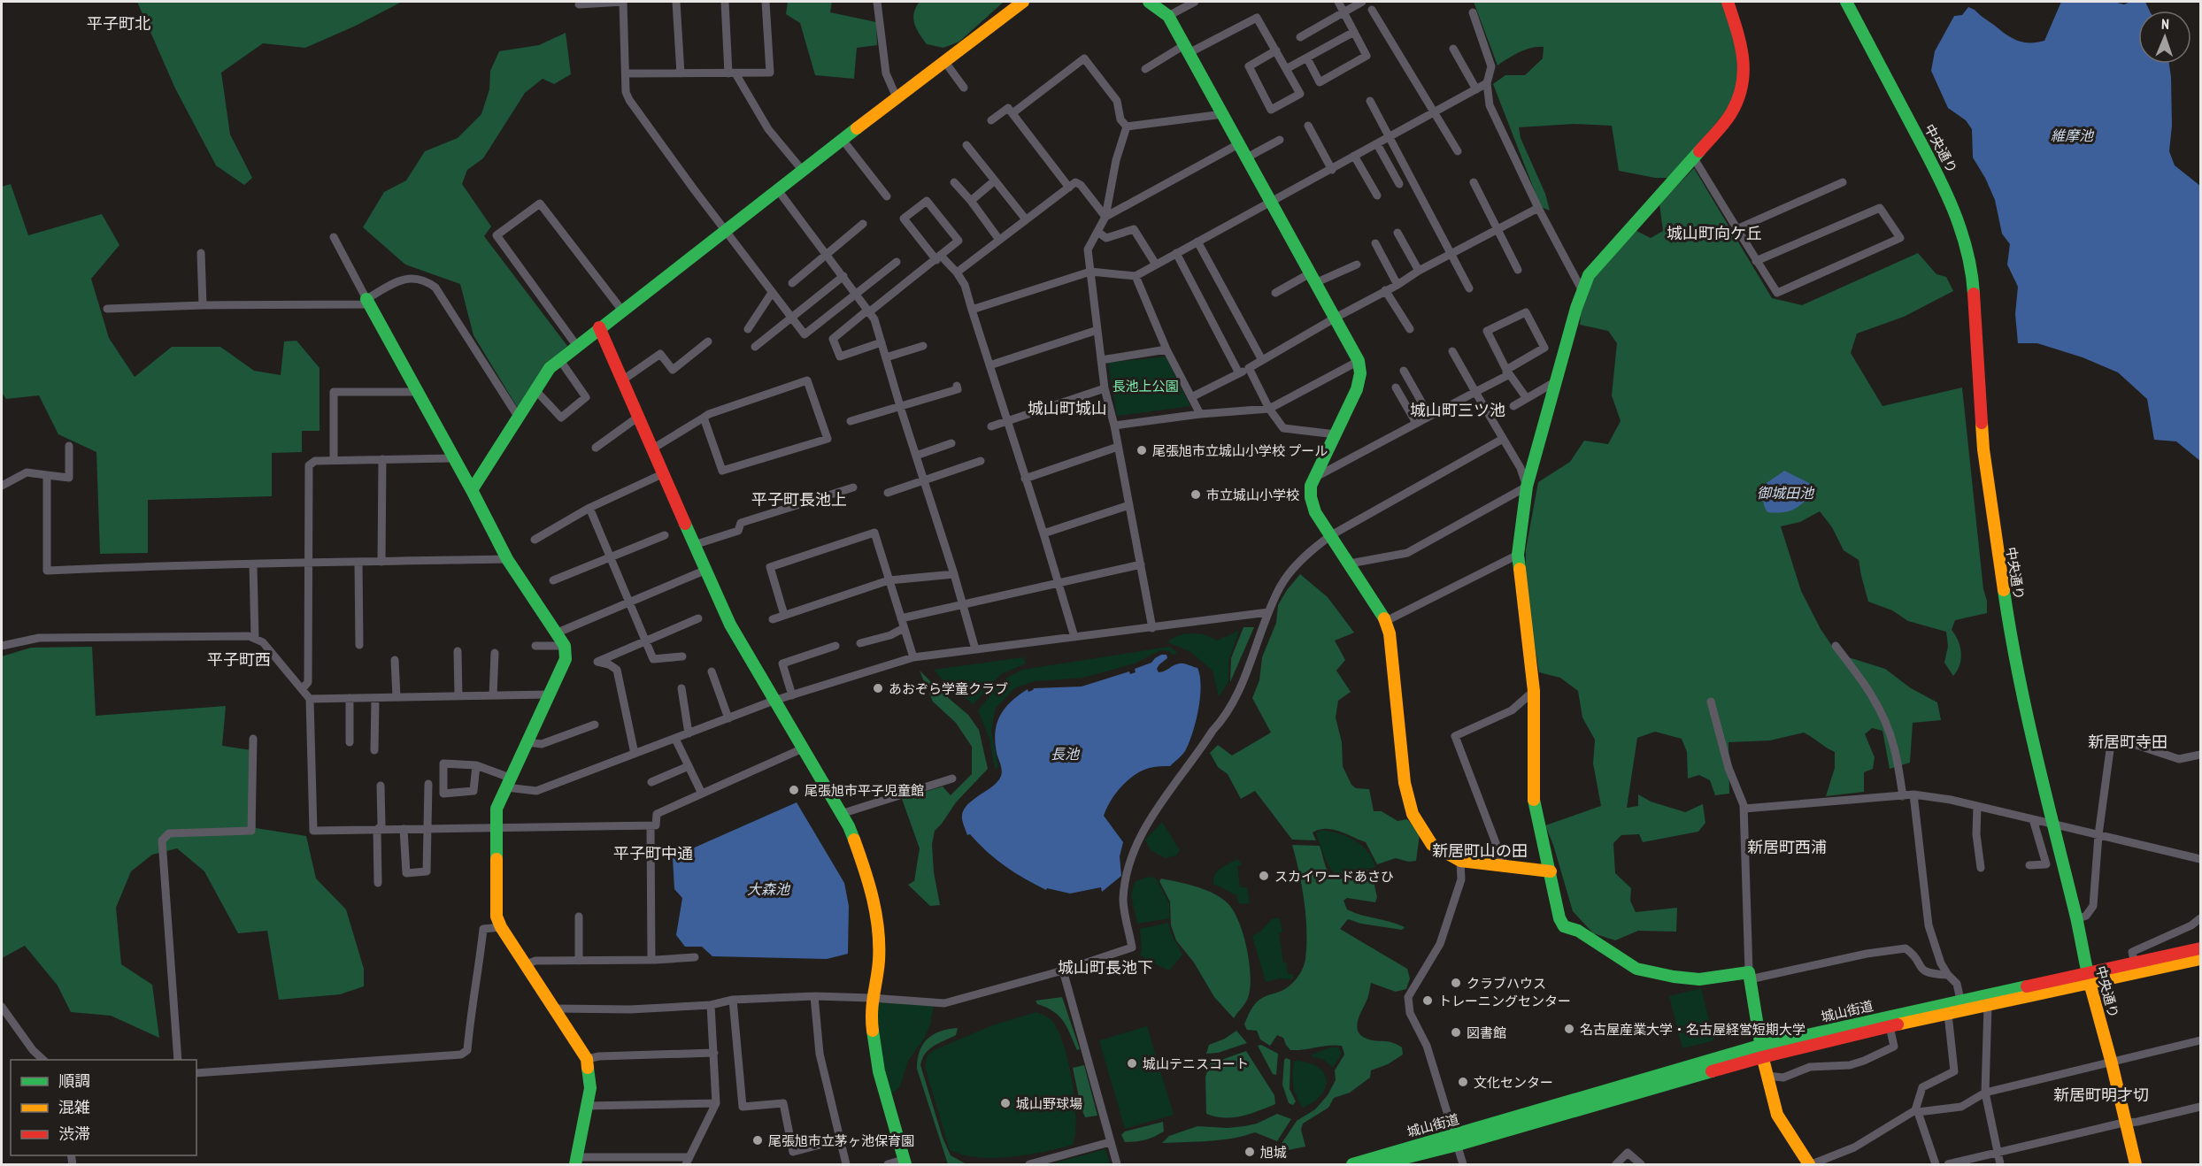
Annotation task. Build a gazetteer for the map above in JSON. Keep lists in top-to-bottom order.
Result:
{
  "streets": {
    "street": ["中央通り", "城山街道"]
  },
  "crossings": [
    ["中央通り", "城山街道"]
  ],
  "districts": [
    "平子町北",
    "城山町向ケ丘",
    "城山町城山",
    "城山町三ツ池",
    "平子町長池上",
    "平子町西",
    "新居町寺田",
    "新居町西浦",
    "新居町山の田",
    "平子町中通",
    "城山町長池下",
    "新居町明才切"
  ],
  "water": [
    "維摩池",
    "御城田池",
    "長池",
    "大森池"
  ],
  "parks": ["長池上公園"],
  "places": [
    "尾張旭市立城山小学校 プール",
    "市立城山小学校",
    "あおぞら学童クラブ",
    "尾張旭市平子児童館",
    "スカイワードあさひ",
    "クラブハウス",
    "トレーニングセンター",
    "名古屋産業大学・名古屋経営短期大学",
    "図書館",
    "城山テニスコート",
    "文化センター",
    "城山野球場",
    "尾張旭市立茅ヶ池保育園",
    "旭城"
  ],
  "legend": ["順調", "混雑", "渋滞"],
  "north": "top"
}
